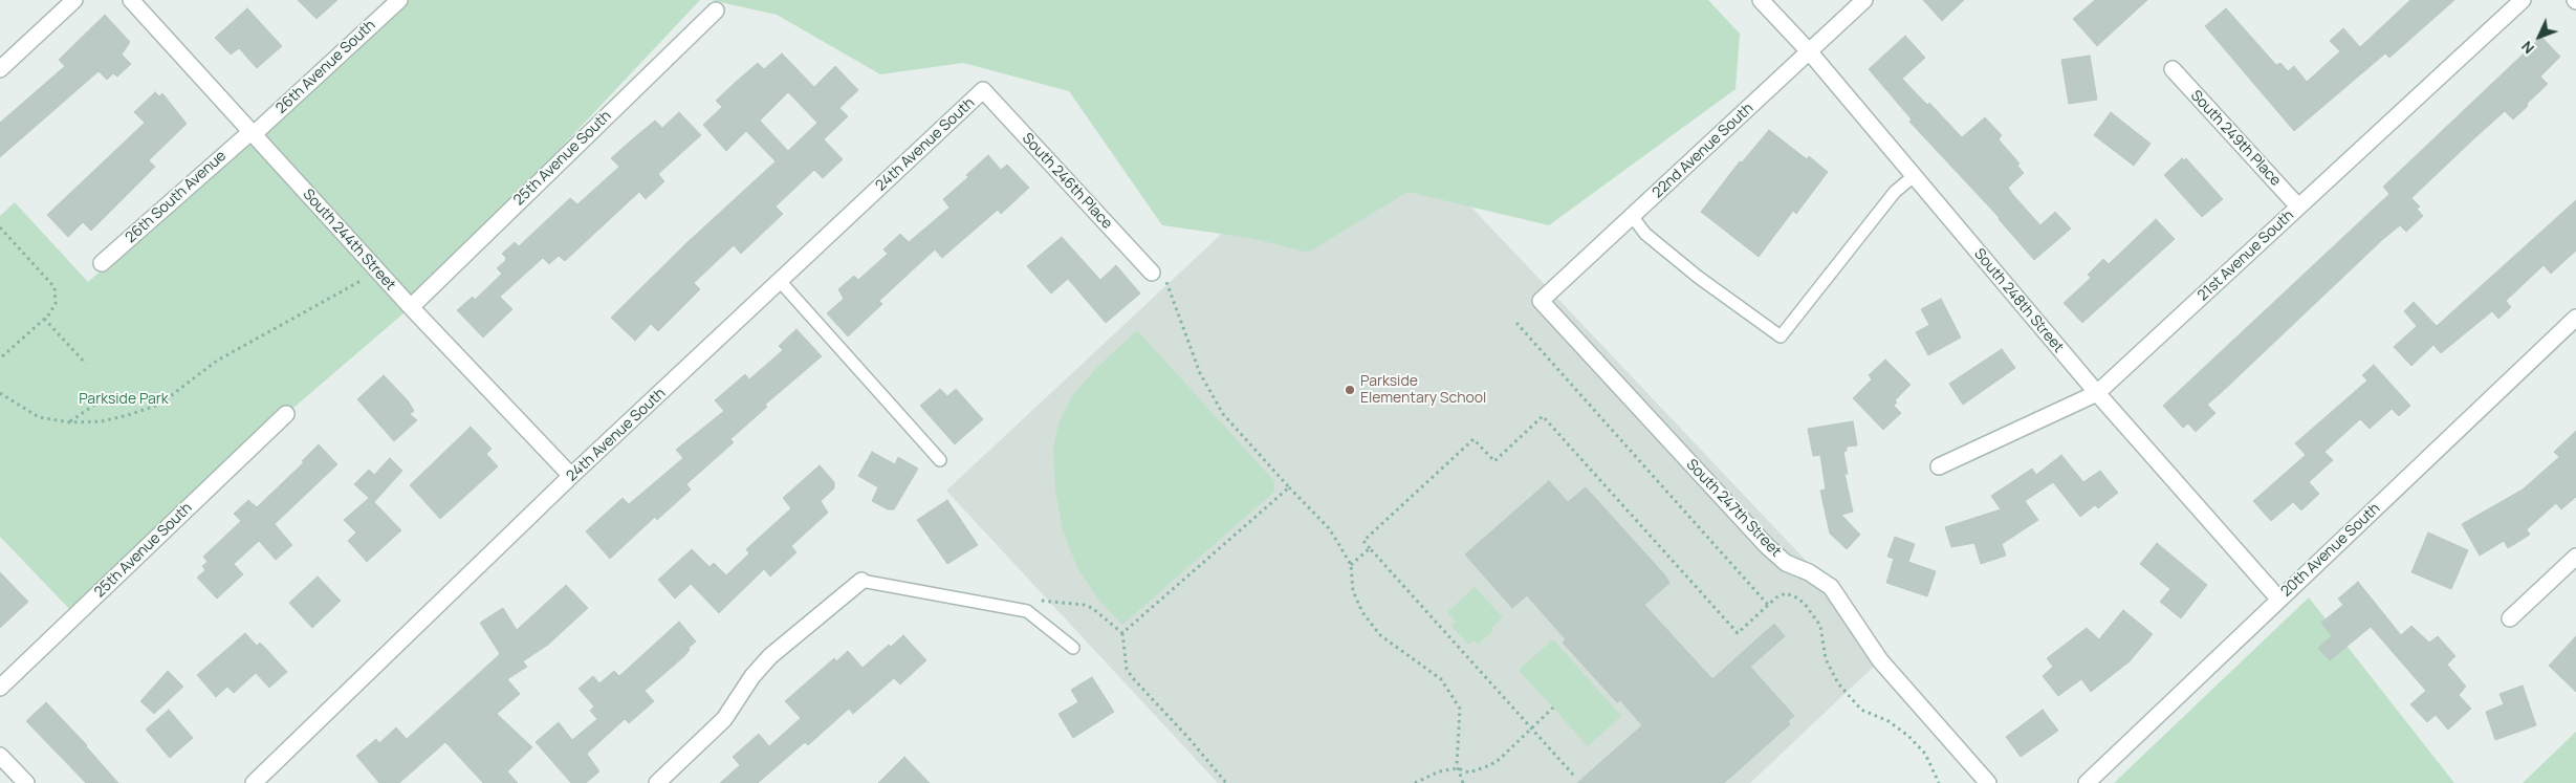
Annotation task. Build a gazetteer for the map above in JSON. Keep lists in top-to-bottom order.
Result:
{
  "streets": {
    "street": [
      "26th Avenue South",
      "South 249th Place",
      "24th Avenue South",
      "22nd Avenue South",
      "25th Avenue South",
      "South 246th Place",
      "26th South Avenue",
      "South 244th Street",
      "21st Avenue South",
      "South 248th Street",
      "South 247th Street",
      "20th Avenue South"
    ]
  },
  "crossings": [
    ["26th Avenue South", "26th South Avenue"],
    ["26th Avenue South", "South 244th Street"],
    ["South 249th Place", "21st Avenue South"],
    ["24th Avenue South", "South 246th Place"],
    ["24th Avenue South", "South 244th Street"],
    ["22nd Avenue South", "South 248th Street"],
    ["22nd Avenue South", "South 247th Street"],
    ["25th Avenue South", "South 244th Street"],
    ["26th South Avenue", "South 244th Street"],
    ["21st Avenue South", "South 248th Street"],
    ["South 248th Street", "20th Avenue South"]
  ],
  "parks": ["Parkside Park"],
  "places": ["Parkside Elementary School"],
  "north": "bottom left"
}
